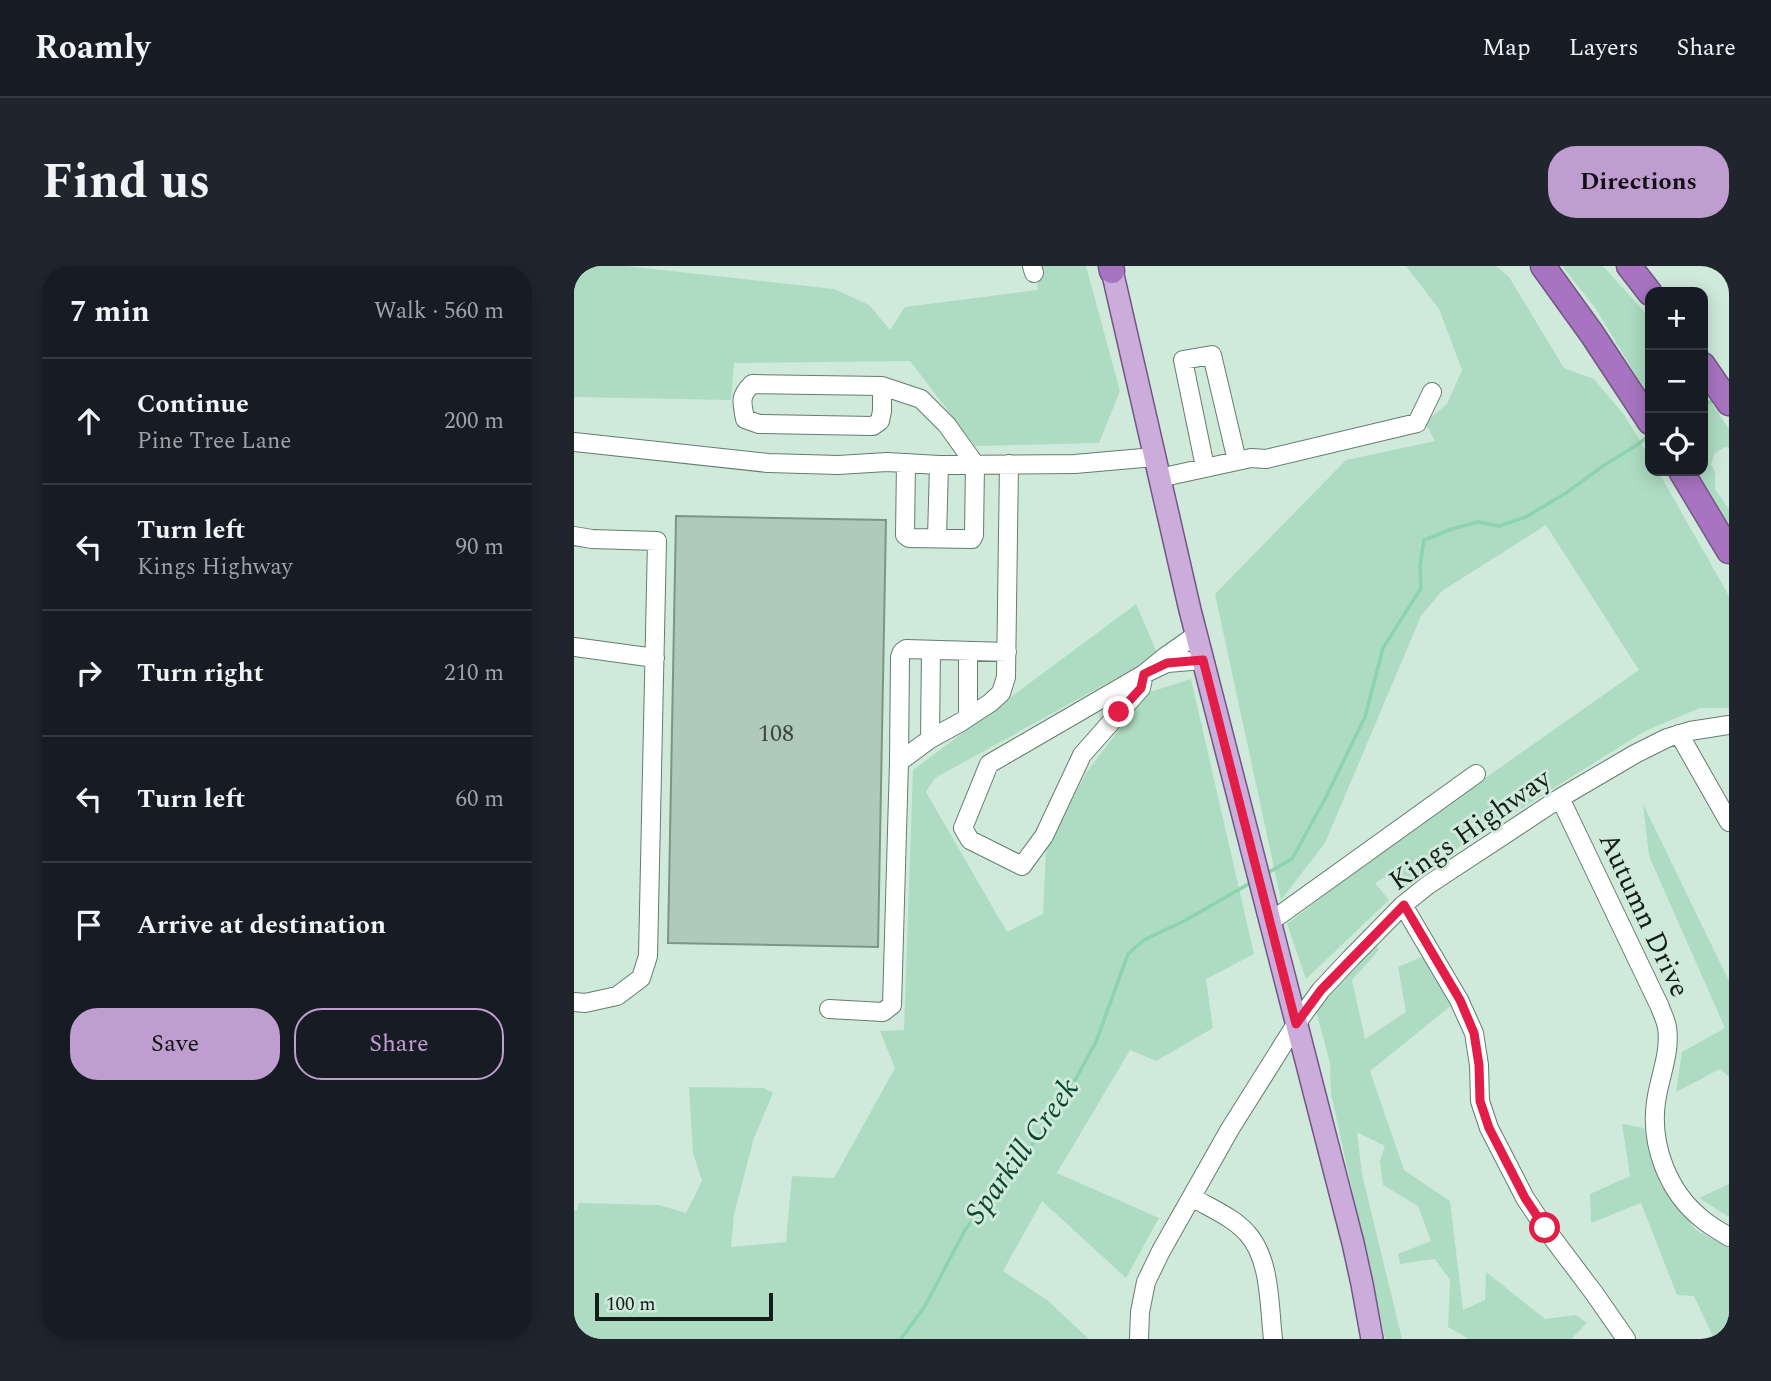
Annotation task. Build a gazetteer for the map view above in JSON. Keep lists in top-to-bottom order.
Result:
{
  "streets": {
    "street": ["Kings Highway", "Autumn Drive"]
  },
  "crossings": [
    ["Kings Highway", "Autumn Drive"]
  ],
  "water": ["Sparkill Creek"],
  "house_numbers": ["108"],
  "scale_bar": "100 m",
  "page": {
    "header": "Roamly",
    "nav": ["Map", "Layers", "Share"],
    "title": "Find us",
    "buttons": [
      "Directions",
      ["Save", "Share"]
    ],
    "heading": ["7 min", "Walk · 560 m"],
    "map_buttons": ["+", "−"],
    "list": [
      ["Continue", "Pine Tree Lane", "200 m"],
      ["Turn left", "Kings Highway", "90 m"],
      ["Turn right", "210 m"],
      ["Turn left", "60 m"],
      "Arrive at destination"
    ],
    "scale": "100 m"
  }
}
